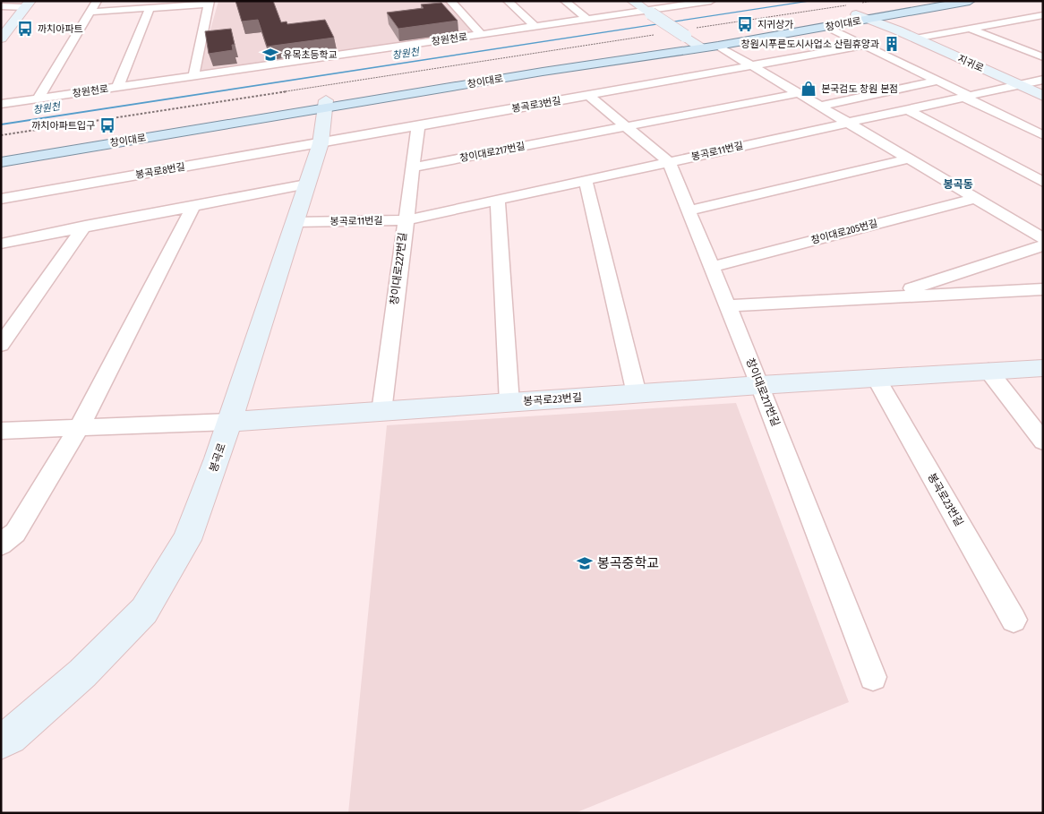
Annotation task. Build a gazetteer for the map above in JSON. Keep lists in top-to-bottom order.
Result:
{
  "streets": {
    "main road": ["창이대로"],
    "street": [
      "창원천로",
      "지귀로",
      "봉곡로3번길",
      "봉곡로11번길",
      "창이대로217번길",
      "봉곡로8번길",
      "창이대로205번길",
      "창이대로227번길",
      "봉곡로23번길",
      "봉곡로"
    ]
  },
  "crossings": [
    ["창이대로", "지귀로"],
    ["창이대로", "봉곡로"],
    ["지귀로", "봉곡로11번길"],
    ["봉곡로3번길", "창이대로217번길"],
    ["봉곡로3번길", "봉곡로8번길"],
    ["봉곡로3번길", "창이대로227번길"],
    ["봉곡로3번길", "봉곡로"],
    ["봉곡로11번길", "창이대로217번길"],
    ["봉곡로11번길", "창이대로227번길"],
    ["봉곡로11번길", "봉곡로"],
    ["창이대로217번길", "창이대로205번길"],
    ["창이대로217번길", "창이대로227번길"],
    ["창이대로217번길", "봉곡로23번길"],
    ["봉곡로8번길", "봉곡로"],
    ["창이대로227번길", "봉곡로23번길"],
    ["봉곡로23번길", "봉곡로"]
  ],
  "districts": ["봉곡동"],
  "water": ["창원천"],
  "places": {
    "bus stop": ["지귀상가", "까치아파트", "까치아파트입구"],
    "building": ["창원시푸른도시사업소 산림휴양과"],
    "school or university": ["유목초등학교", "봉곡중학교"],
    "shop": ["본국검도 창원 본점"]
  }
}
